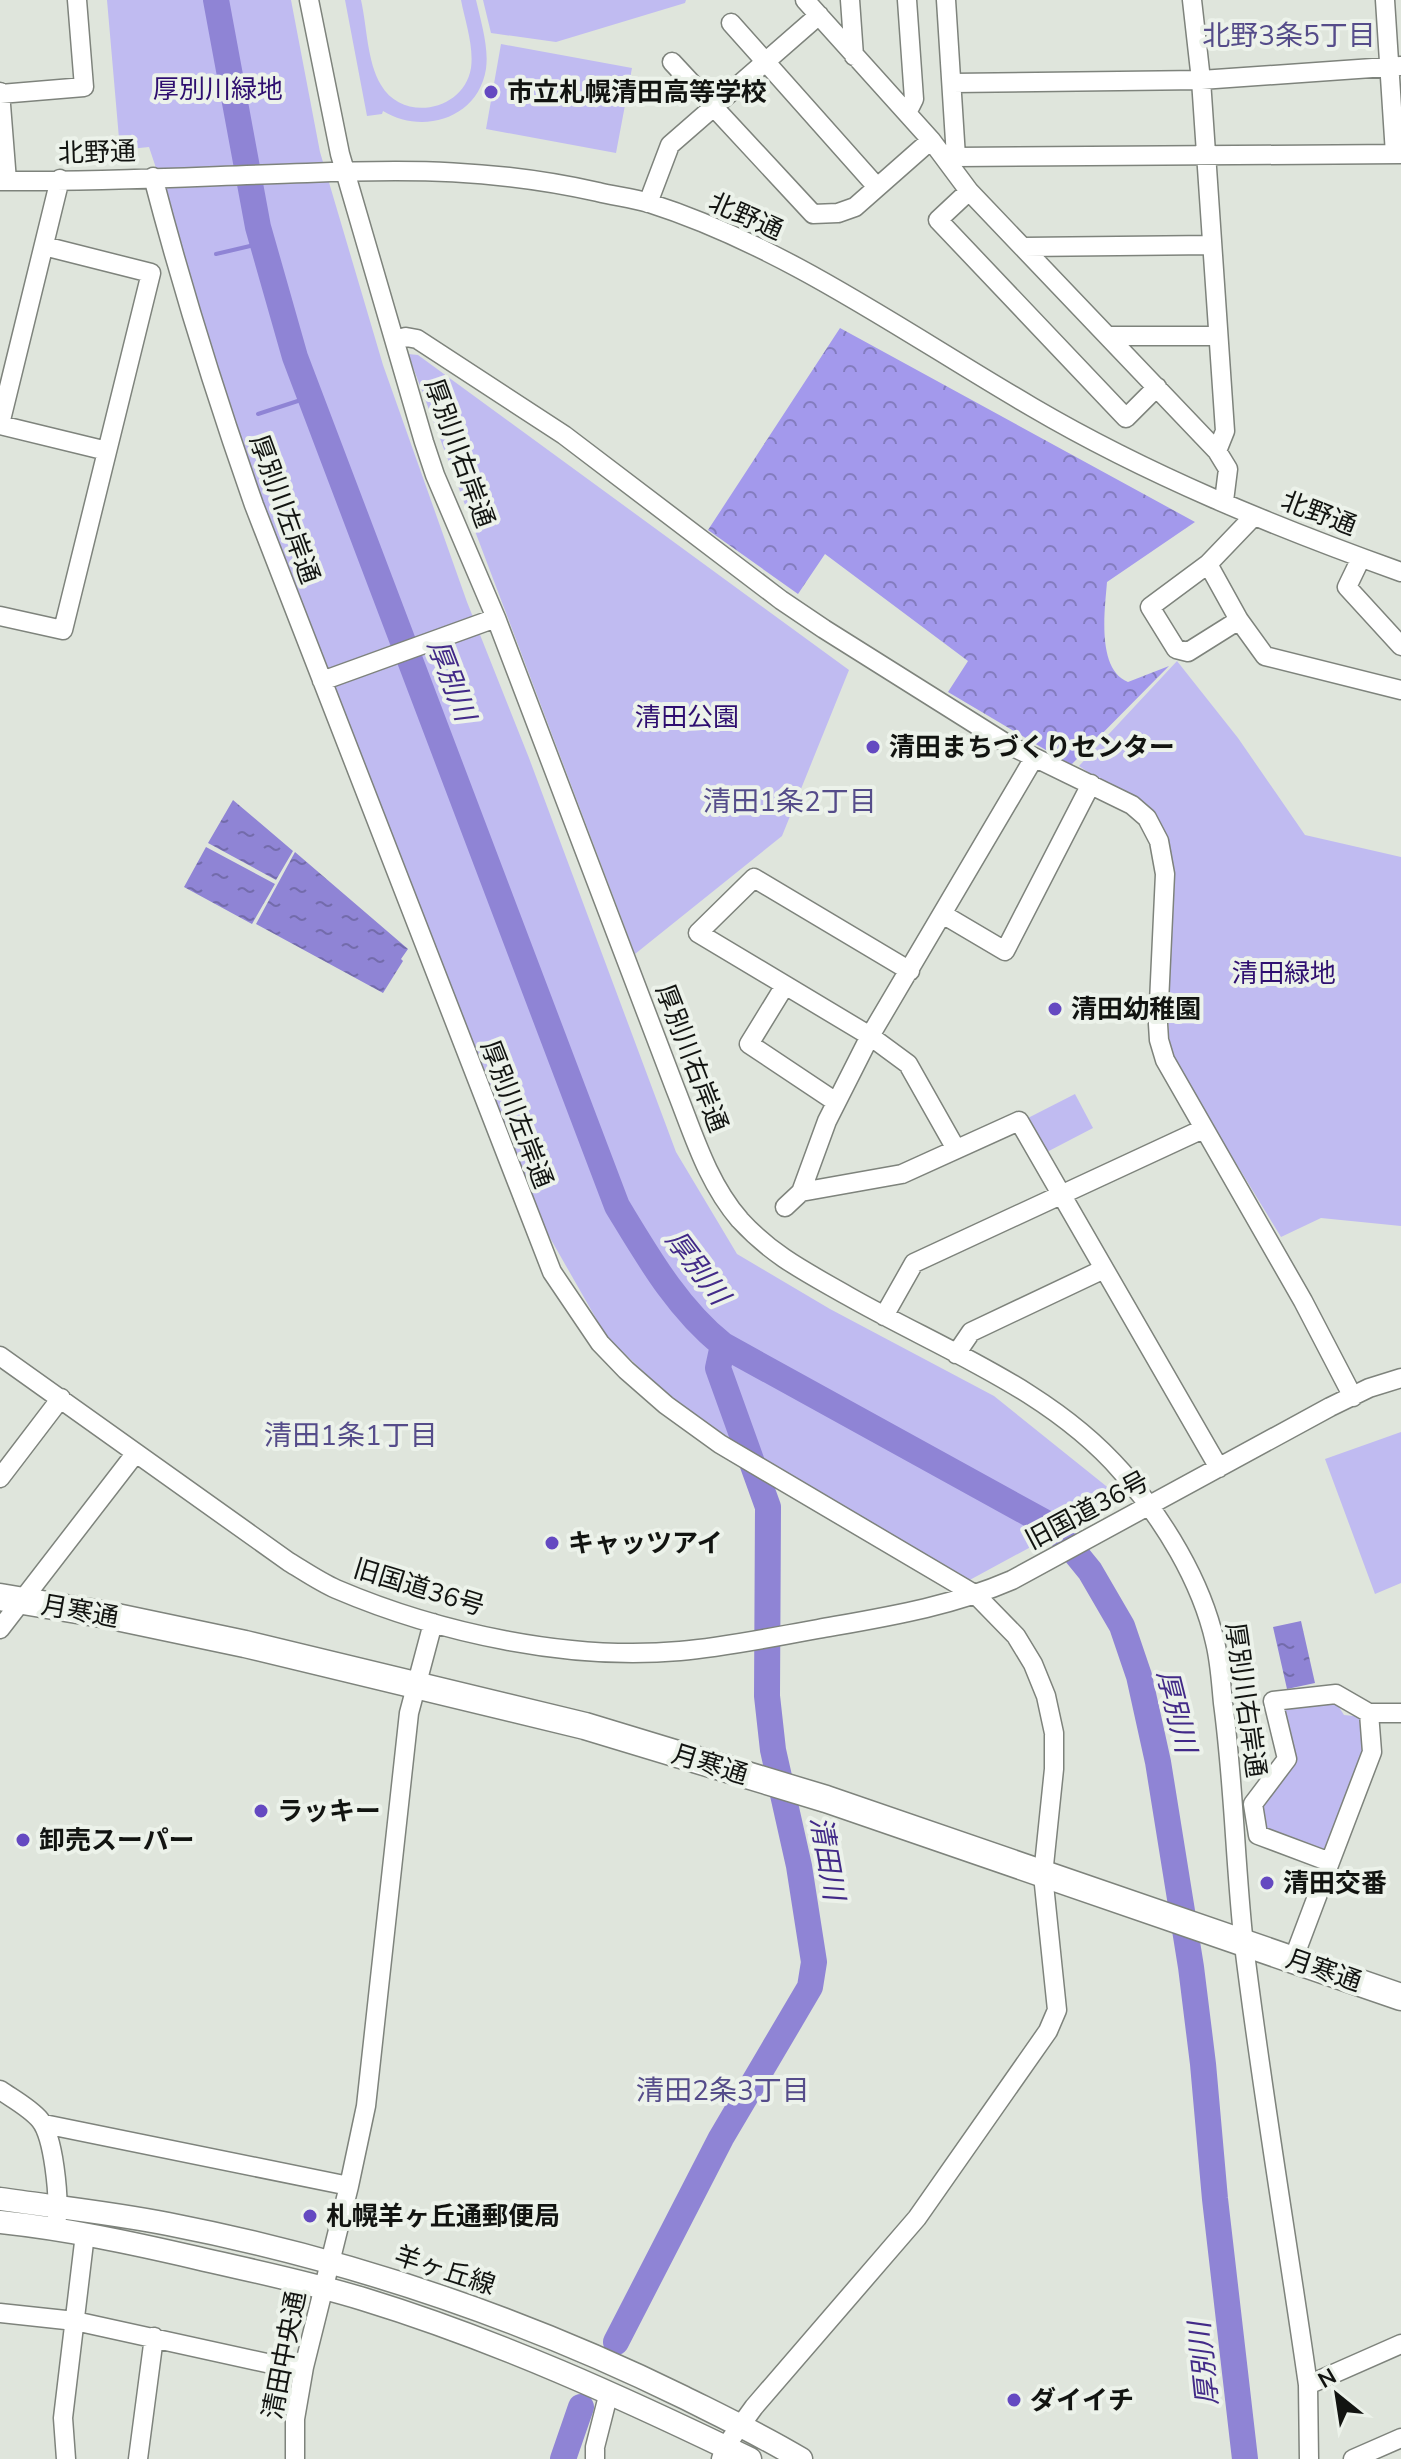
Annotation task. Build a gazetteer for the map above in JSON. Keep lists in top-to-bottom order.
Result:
{
  "streets": {
    "highway": ["月寒通"],
    "main road": ["羊ヶ丘線"],
    "street": [
      "北野通",
      "厚別川右岸通",
      "厚別川左岸通",
      "旧国道36号",
      "清田中央通"
    ]
  },
  "crossings": [
    ["北野通", "厚別川右岸通"],
    ["北野通", "厚別川左岸通"],
    ["厚別川右岸通", "旧国道36号"],
    ["厚別川右岸通", "月寒通"],
    ["厚別川左岸通", "旧国道36号"],
    ["厚別川左岸通", "月寒通"],
    ["厚別川左岸通", "羊ヶ丘線"],
    ["旧国道36号", "清田中央通"],
    ["月寒通", "清田中央通"],
    ["羊ヶ丘線", "清田中央通"]
  ],
  "districts": [
    "北野3条5丁目",
    "清田1条2丁目",
    "清田1条1丁目",
    "清田2条3丁目"
  ],
  "water": ["厚別川", "清田川"],
  "parks": ["厚別川緑地", "清田公園", "清田緑地"],
  "places": [
    "市立札幌清田高等学校",
    "清田まちづくりセンター",
    "清田幼稚園",
    "キャッツアイ",
    "ラッキー",
    "卸売スーパー",
    "清田交番",
    "札幌羊ヶ丘通郵便局",
    "ダイイチ"
  ],
  "north": "top left"
}
